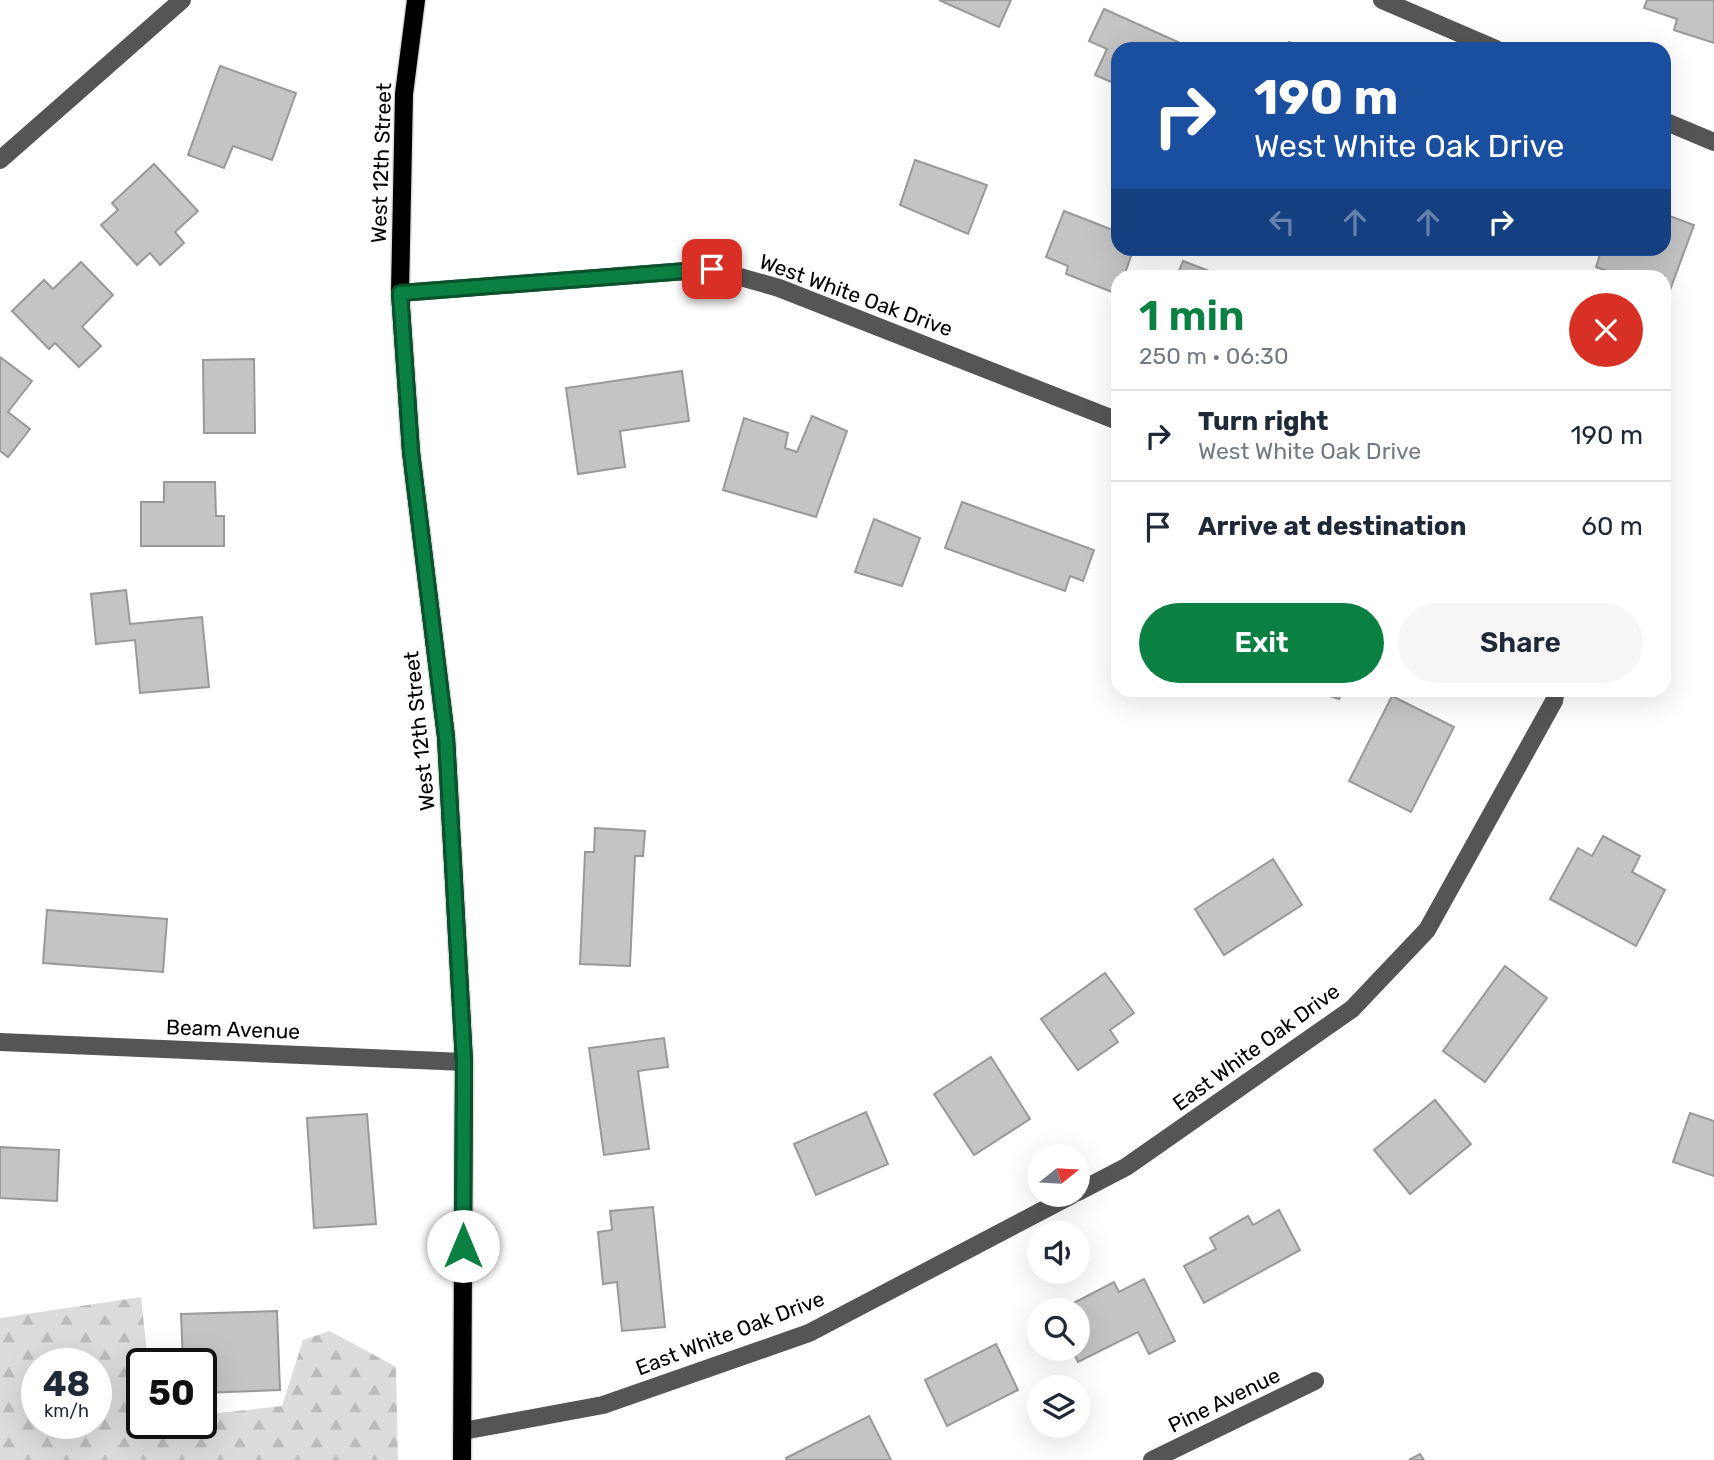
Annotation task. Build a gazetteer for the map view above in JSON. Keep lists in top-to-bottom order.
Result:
{
  "streets": {
    "main road": ["West 12th Street"],
    "street": [
      "West White Oak Drive",
      "Beam Avenue",
      "East White Oak Drive",
      "Pine Avenue"
    ]
  },
  "crossings": [
    ["West 12th Street", "West White Oak Drive"],
    ["West 12th Street", "Beam Avenue"],
    ["West 12th Street", "East White Oak Drive"]
  ],
  "north": "right",
  "page": {
    "turn": ["190 m", "West White Oak Drive"],
    "heading": ["1 min", "250 m · 06:30"],
    "list": [
      {
        "name": "Turn right",
        "note": "West White Oak Drive",
        "value": "190 m"
      },
      {
        "name": "Arrive at destination",
        "value": "60 m"
      }
    ],
    "buttons": ["Exit", "Share"],
    "speed": "48 km/h",
    "limit": "50"
  }
}
